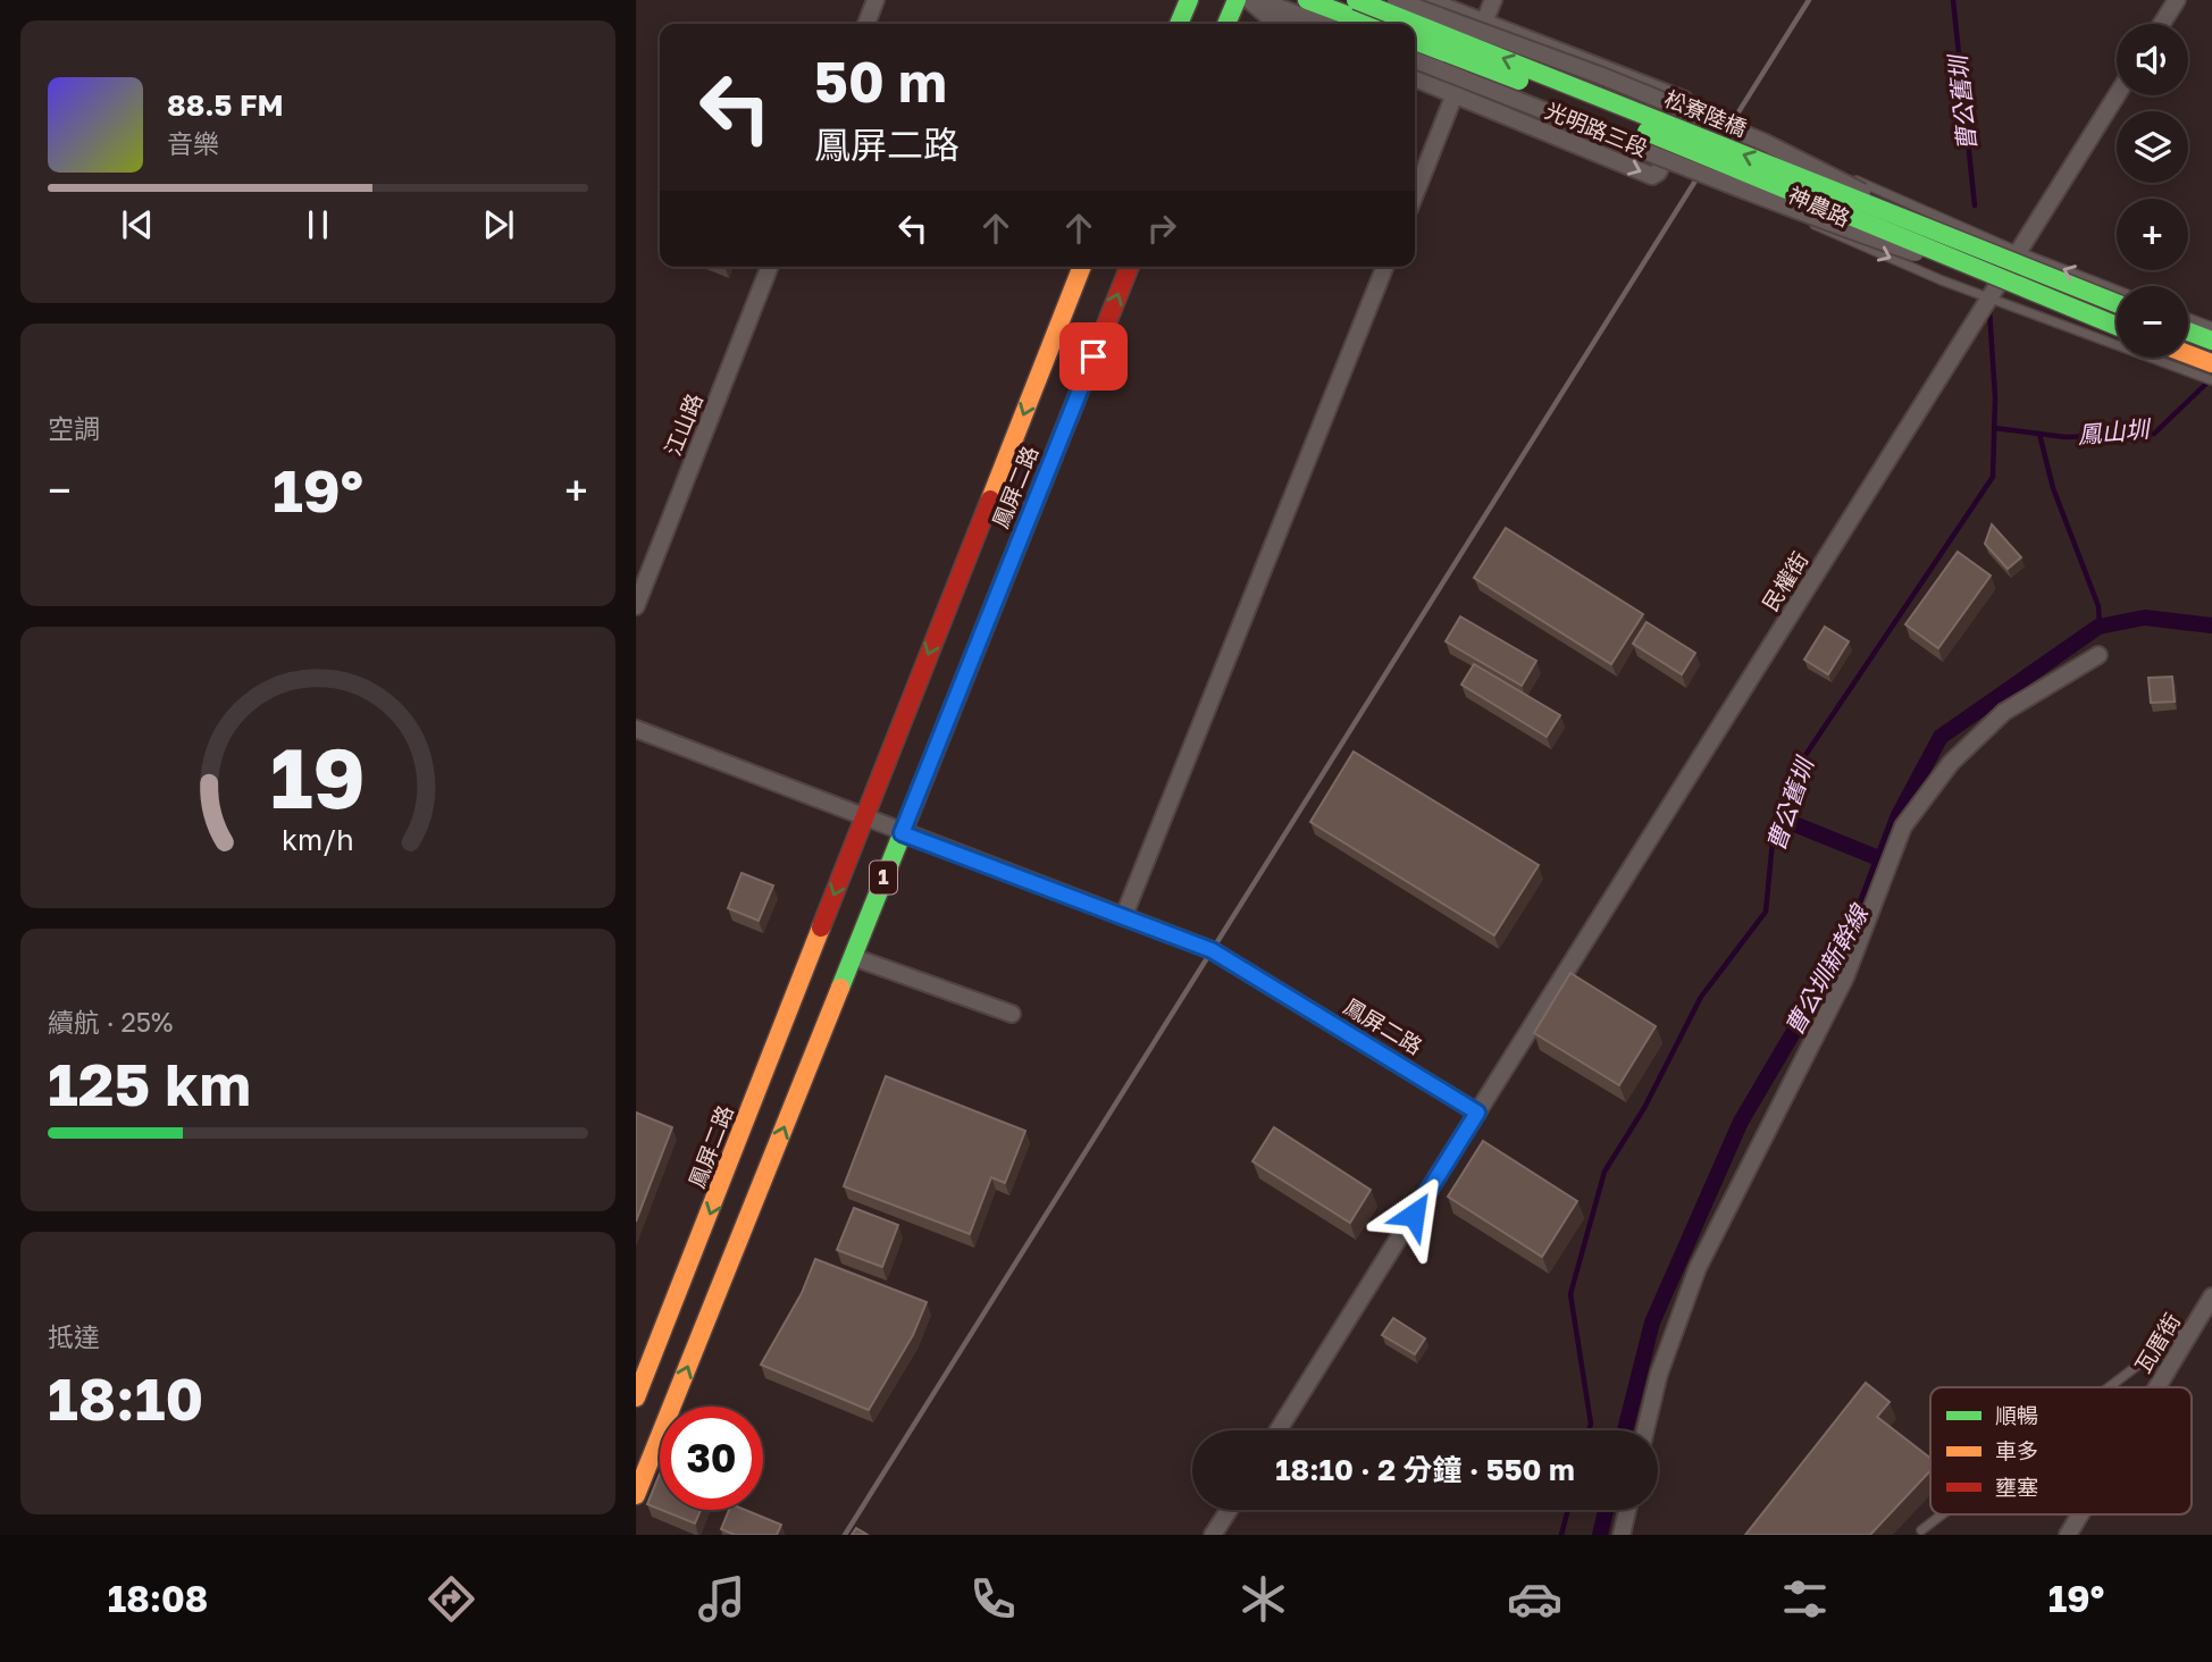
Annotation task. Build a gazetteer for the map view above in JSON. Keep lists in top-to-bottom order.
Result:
{
  "streets": {
    "main road": ["松寮陸橋", "鳳屏二路", "1"],
    "street": [
      "光明路三段",
      "江山路",
      "民權街",
      "瓦厝街"
    ],
    "lane": ["神農路"]
  },
  "crossings": [
    ["神農路", "民權街"],
    ["鳳屏二路", "民權街"]
  ],
  "water": ["曹公舊圳", "鳳山圳", "曹公圳新幹線"],
  "legend": ["順暢", "車多", "壅塞"],
  "page": {
    "map_buttons": ["+", "−"],
    "turn": ["50 m", "鳳屏二路"],
    "song": ["88.5 FM", "音樂"],
    "tile": [
      "空調",
      ["續航 · 25%", "125 km"],
      ["抵達", "18:10"]
    ],
    "heat": ["−", "19°", "+"],
    "limit": "30",
    "trip": "18:10 · 2 分鐘 · 550 m",
    "tabs": ["18:08", "19°"],
    "gauge": ["19", "km/h"]
  }
}
